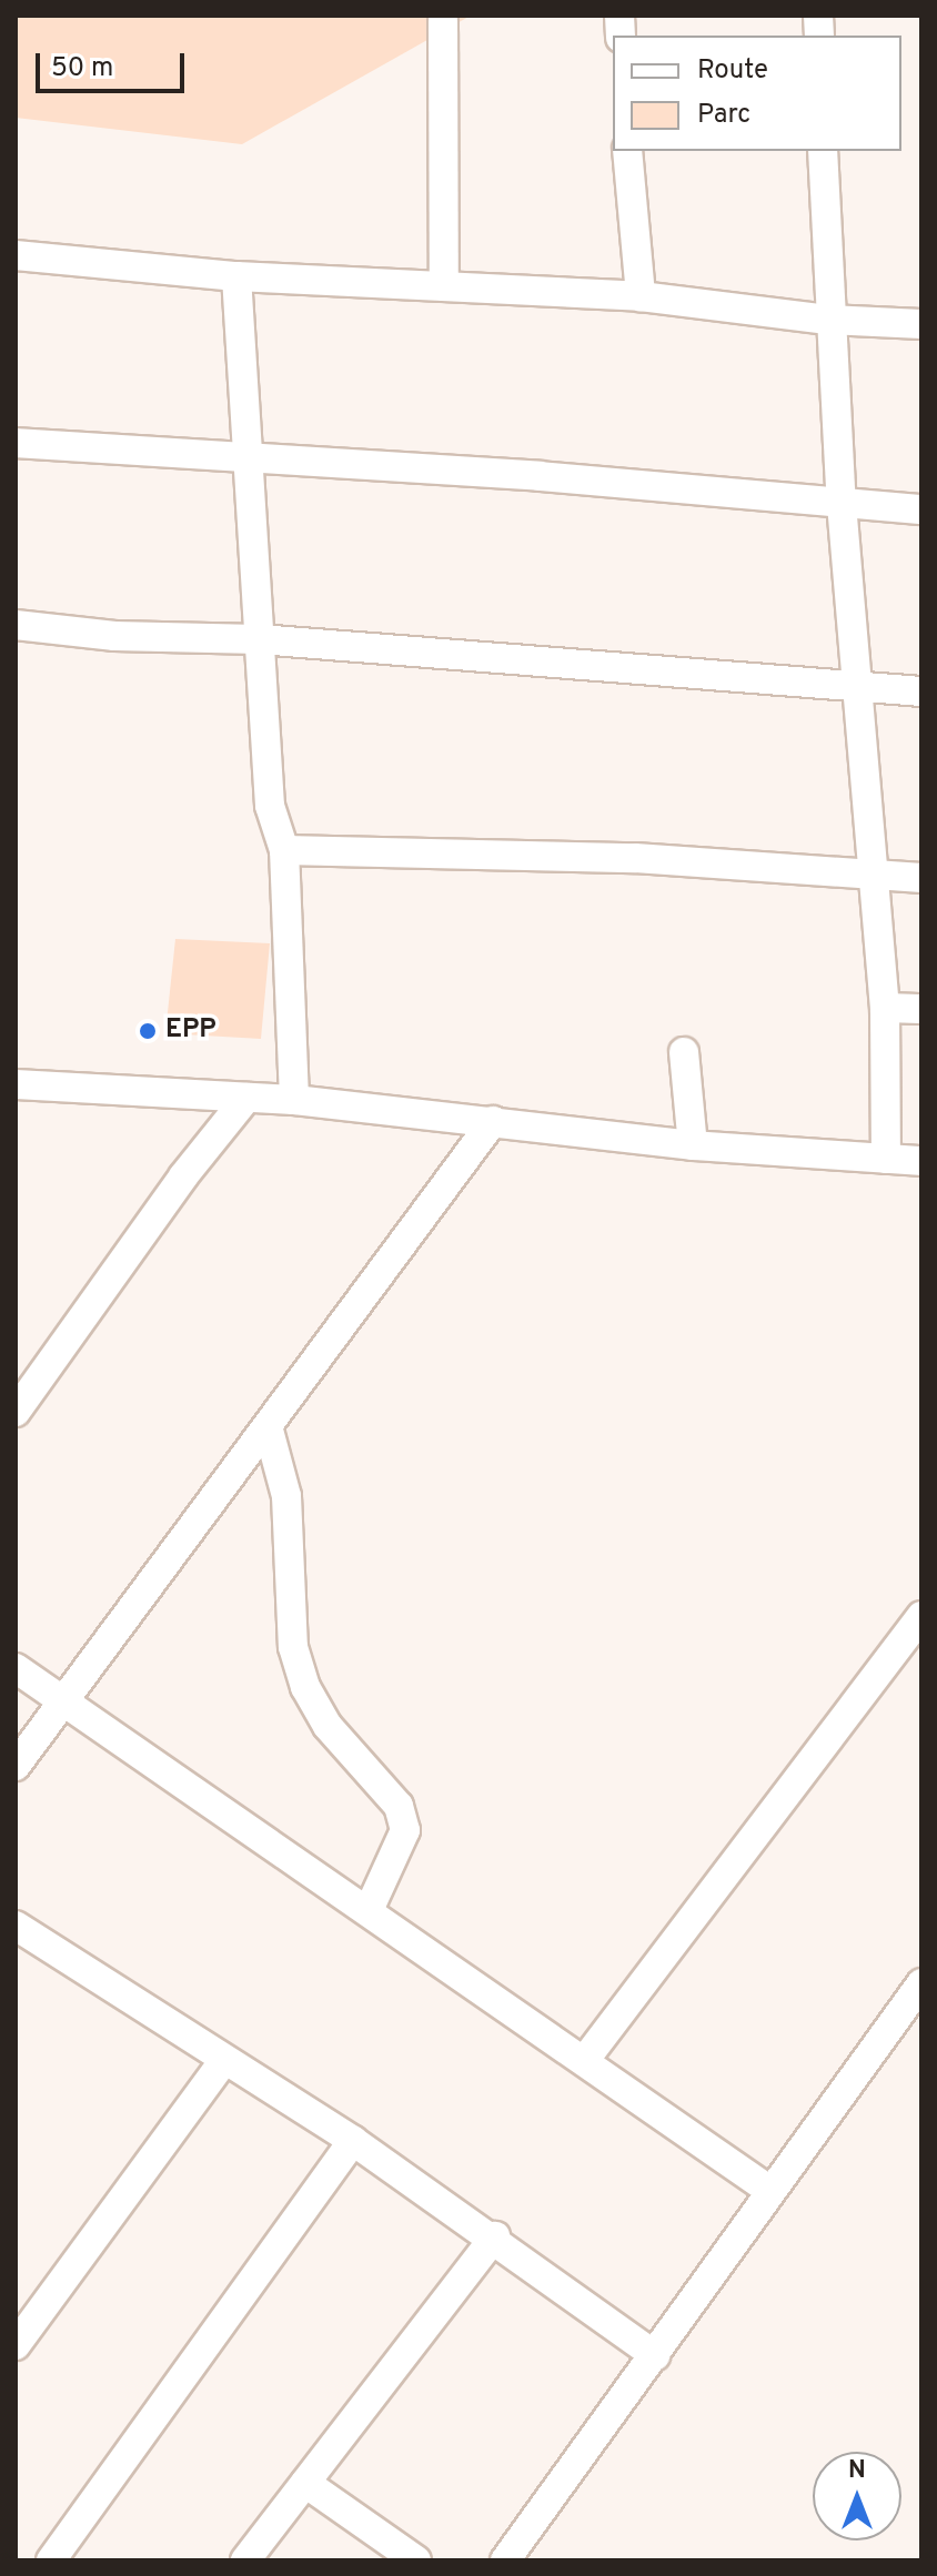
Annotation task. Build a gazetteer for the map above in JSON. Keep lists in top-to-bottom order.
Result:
{
  "places": ["EPP"],
  "legend": ["Route", "Parc"],
  "scale_bar": "50 m",
  "north": "top"
}
